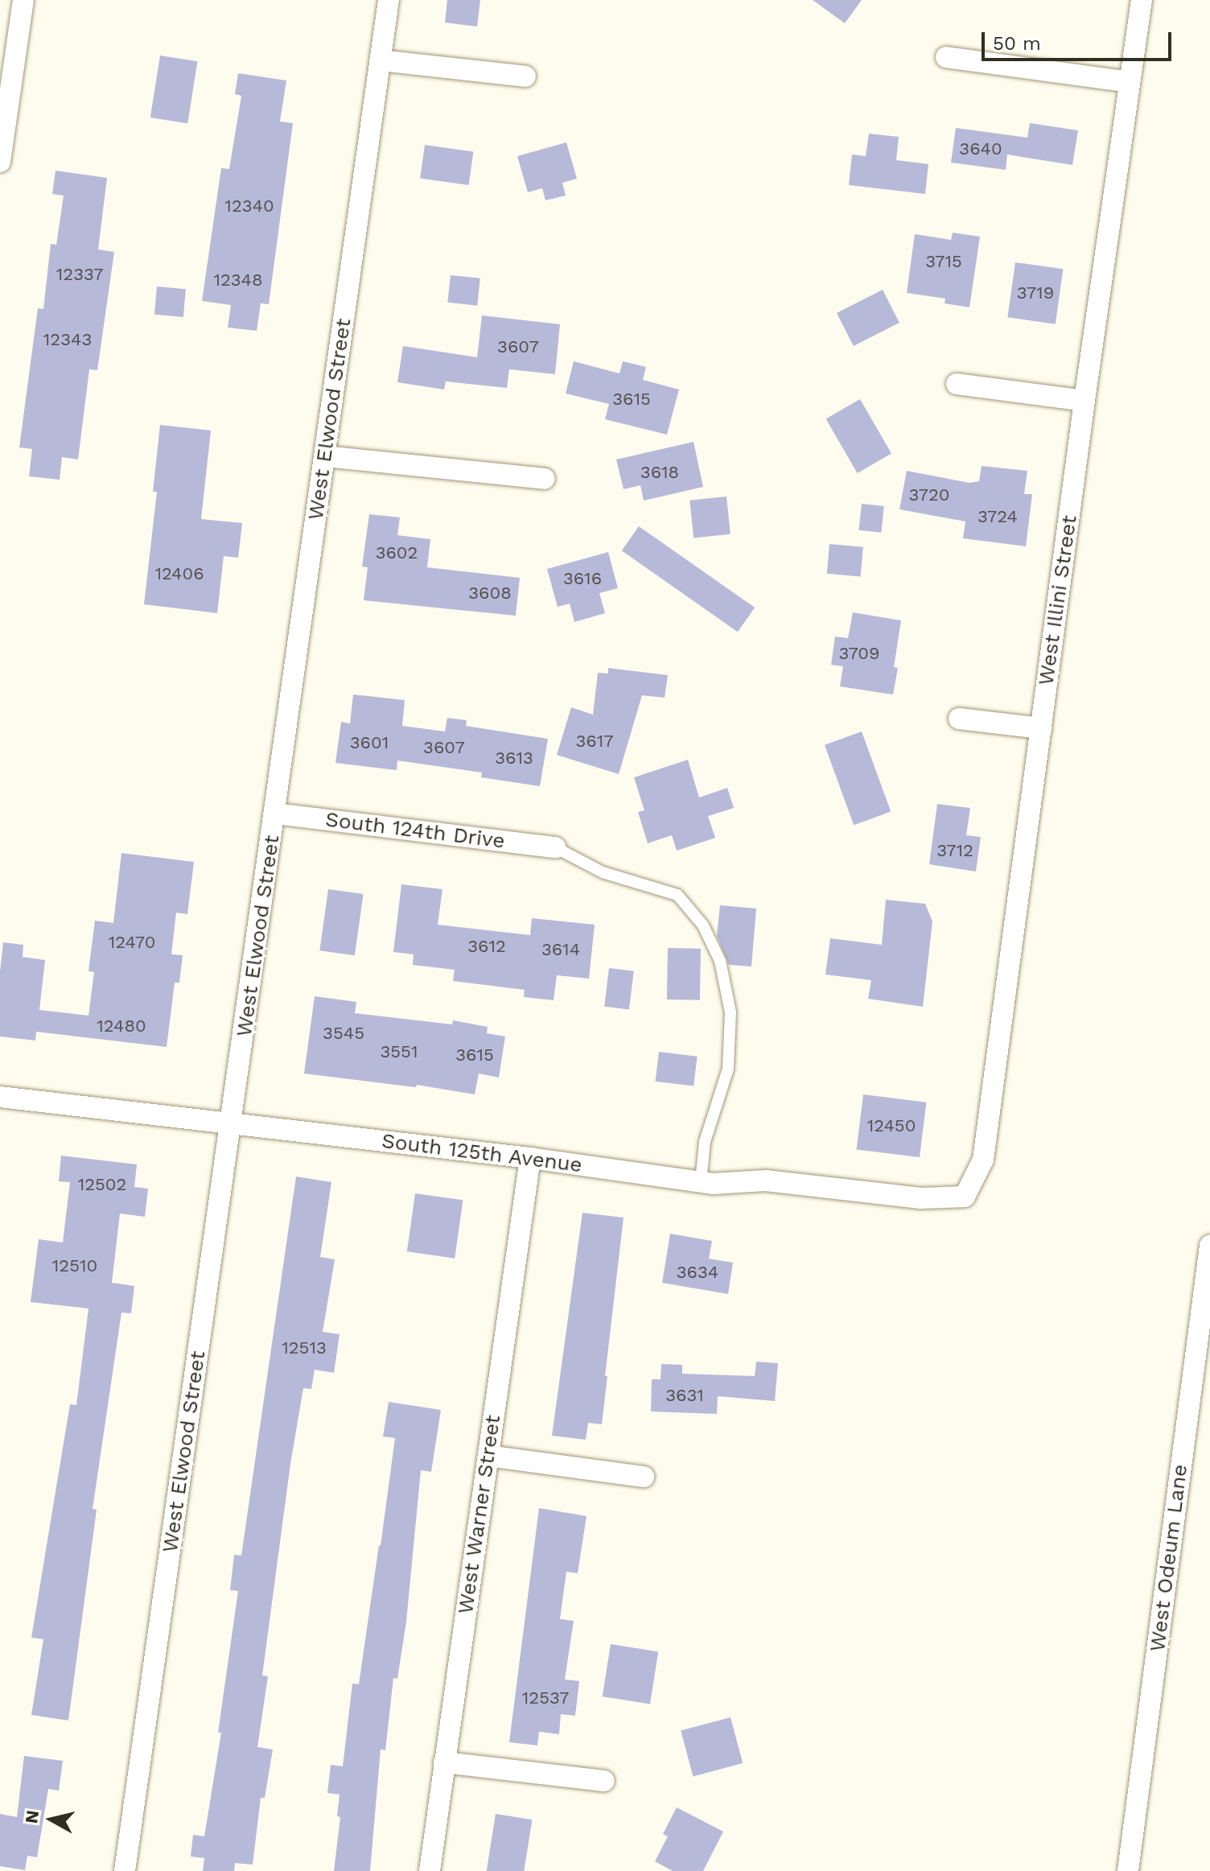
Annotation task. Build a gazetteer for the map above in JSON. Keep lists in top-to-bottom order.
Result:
{
  "streets": {
    "street": [
      "West Elwood Street",
      "West Illini Street",
      "South 124th Drive",
      "South 125th Avenue",
      "West Warner Street",
      "West Odeum Lane"
    ]
  },
  "crossings": [
    ["West Elwood Street", "South 124th Drive"],
    ["West Elwood Street", "South 125th Avenue"],
    ["West Illini Street", "South 125th Avenue"],
    ["South 125th Avenue", "West Warner Street"]
  ],
  "house_numbers": [
    "3640",
    "12340",
    "3715",
    "12337",
    "12348",
    "3719",
    "12343",
    "3607",
    "3615",
    "3618",
    "3720",
    "3724",
    "3602",
    "12406",
    "3616",
    "3608",
    "3709",
    "3617",
    "3601",
    "3607",
    "3613",
    "3712",
    "12470",
    "3612",
    "3614",
    "12480",
    "3545",
    "3551",
    "3615",
    "12450",
    "12502",
    "12510",
    "3634",
    "12513",
    "3631",
    "12537"
  ],
  "scale_bar": "50 m",
  "north": "left"
}
